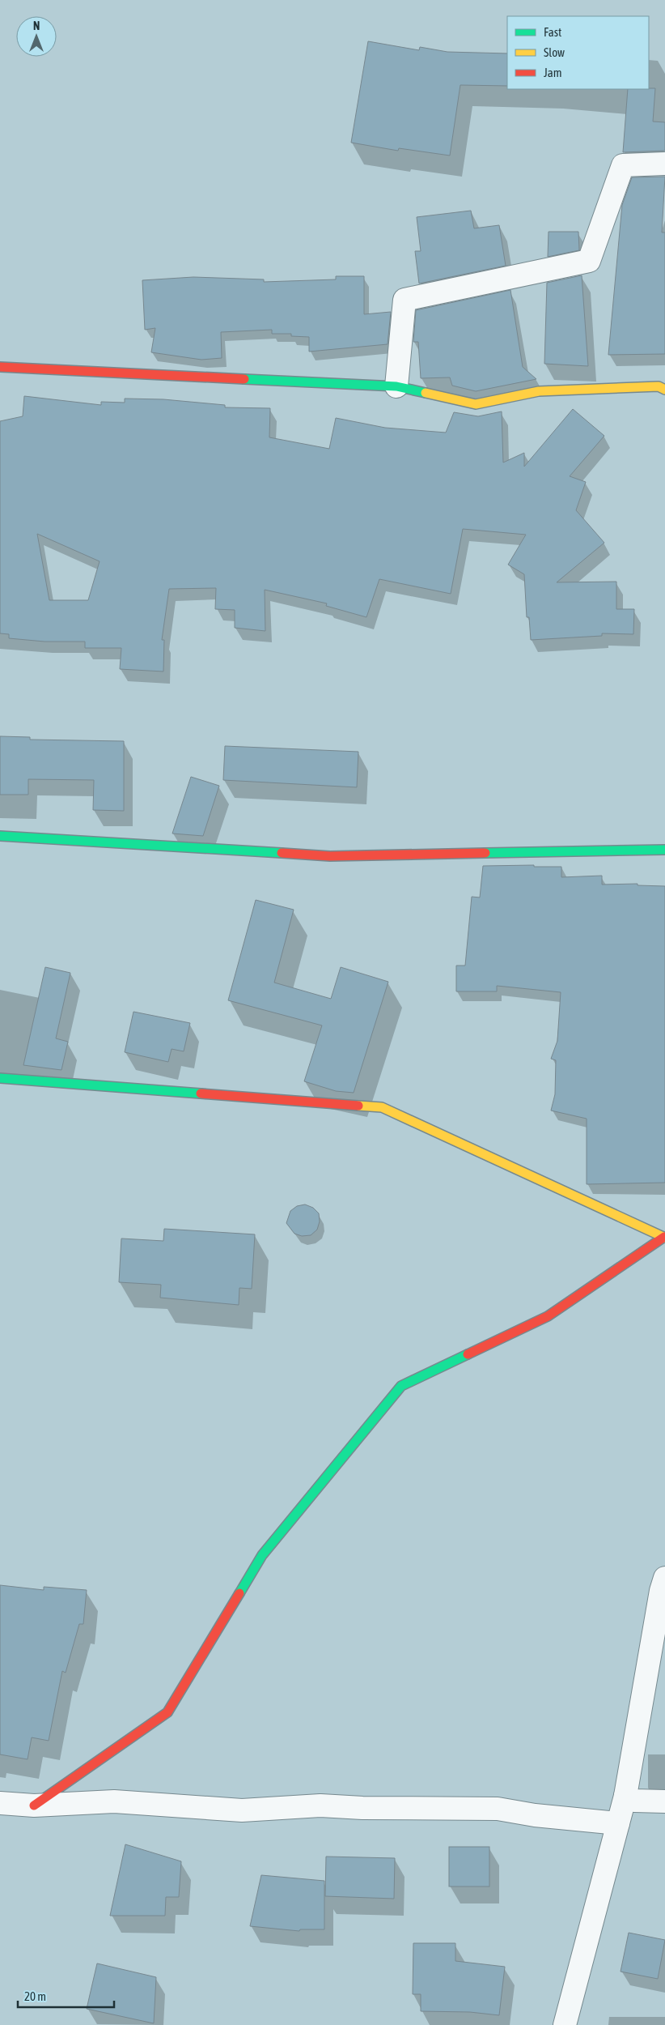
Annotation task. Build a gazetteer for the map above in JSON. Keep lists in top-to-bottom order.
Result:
{
  "legend": ["Fast", "Slow", "Jam"],
  "scale_bar": "20 m",
  "north": "top"
}
